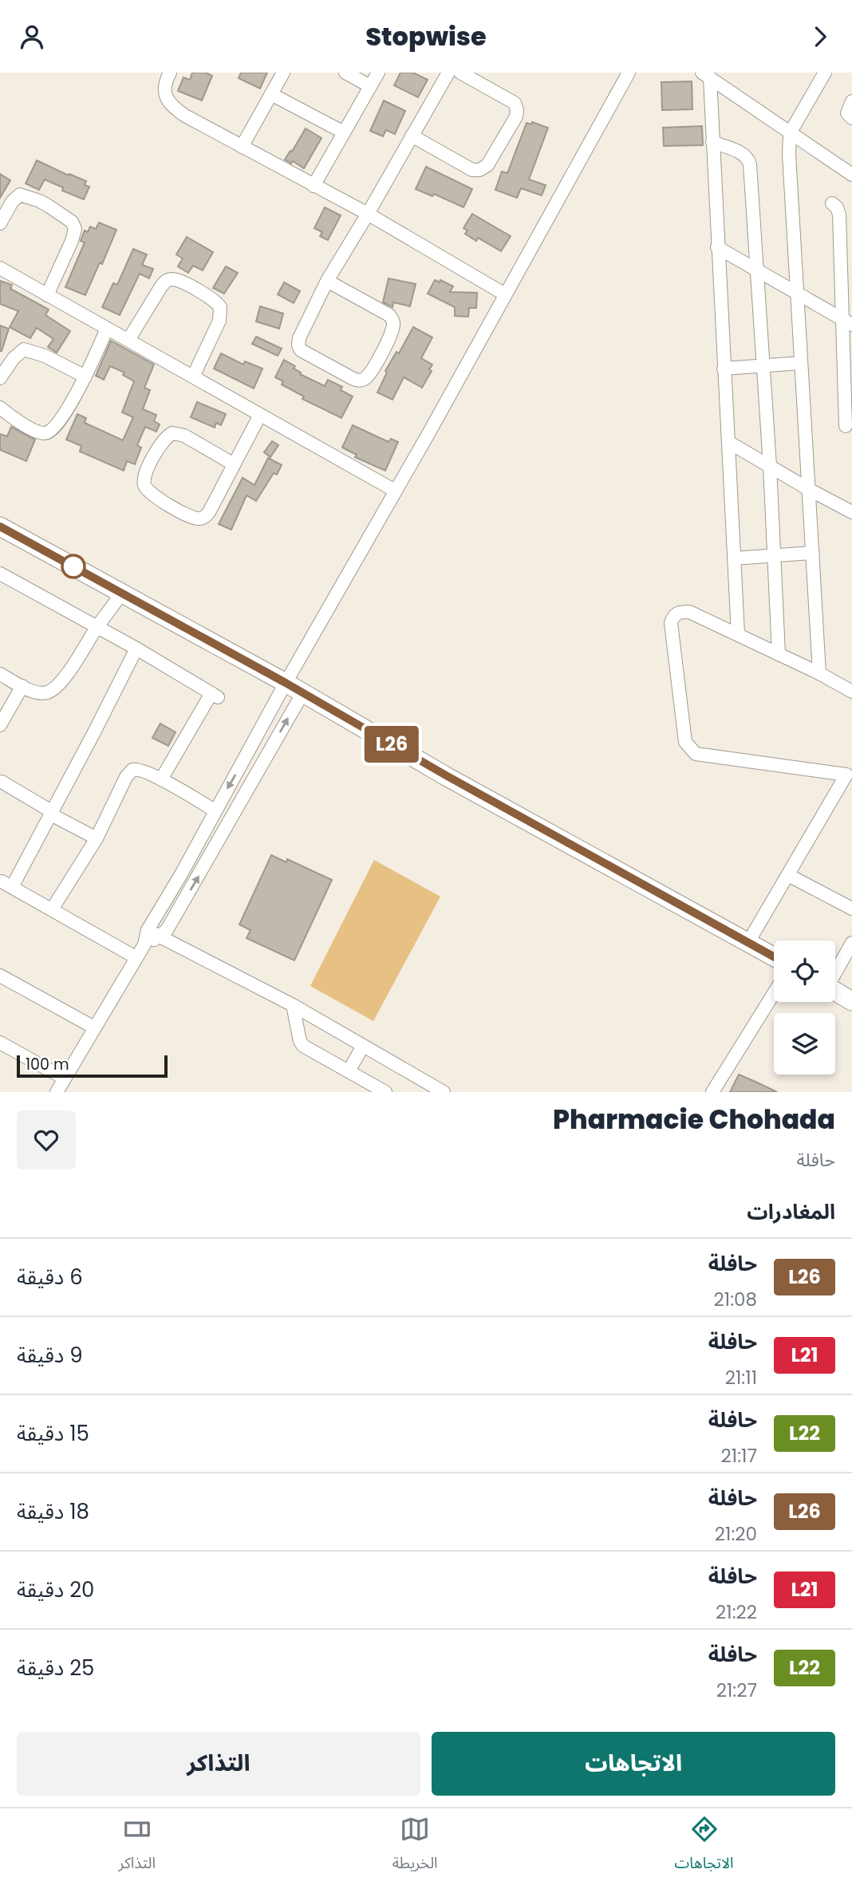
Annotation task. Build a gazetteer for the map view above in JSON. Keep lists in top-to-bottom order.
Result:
{
  "lines": ["bus line L26"],
  "scale_bar": "100 m",
  "page": {
    "header": "Stopwise",
    "on_map": "L26",
    "scale": "100 m",
    "heading": [
      ["Pharmacie Chohada", "حافلة"],
      "المغادرات"
    ],
    "list": [
      {
        "mark": "L26",
        "name": "حافلة",
        "note": "21:08",
        "value": "6 دقيقة"
      },
      {
        "mark": "L21",
        "name": "حافلة",
        "note": "21:11",
        "value": "9 دقيقة"
      },
      {
        "mark": "L22",
        "name": "حافلة",
        "note": "21:17",
        "value": "15 دقيقة"
      },
      {
        "mark": "L26",
        "name": "حافلة",
        "note": "21:20",
        "value": "18 دقيقة"
      },
      {
        "mark": "L21",
        "name": "حافلة",
        "note": "21:22",
        "value": "20 دقيقة"
      },
      {
        "mark": "L22",
        "name": "حافلة",
        "note": "21:27",
        "value": "25 دقيقة"
      }
    ],
    "buttons": ["الاتجاهات", "التذاكر"],
    "tabs": ["الاتجاهات", "الخريطة", "التذاكر"]
  }
}
